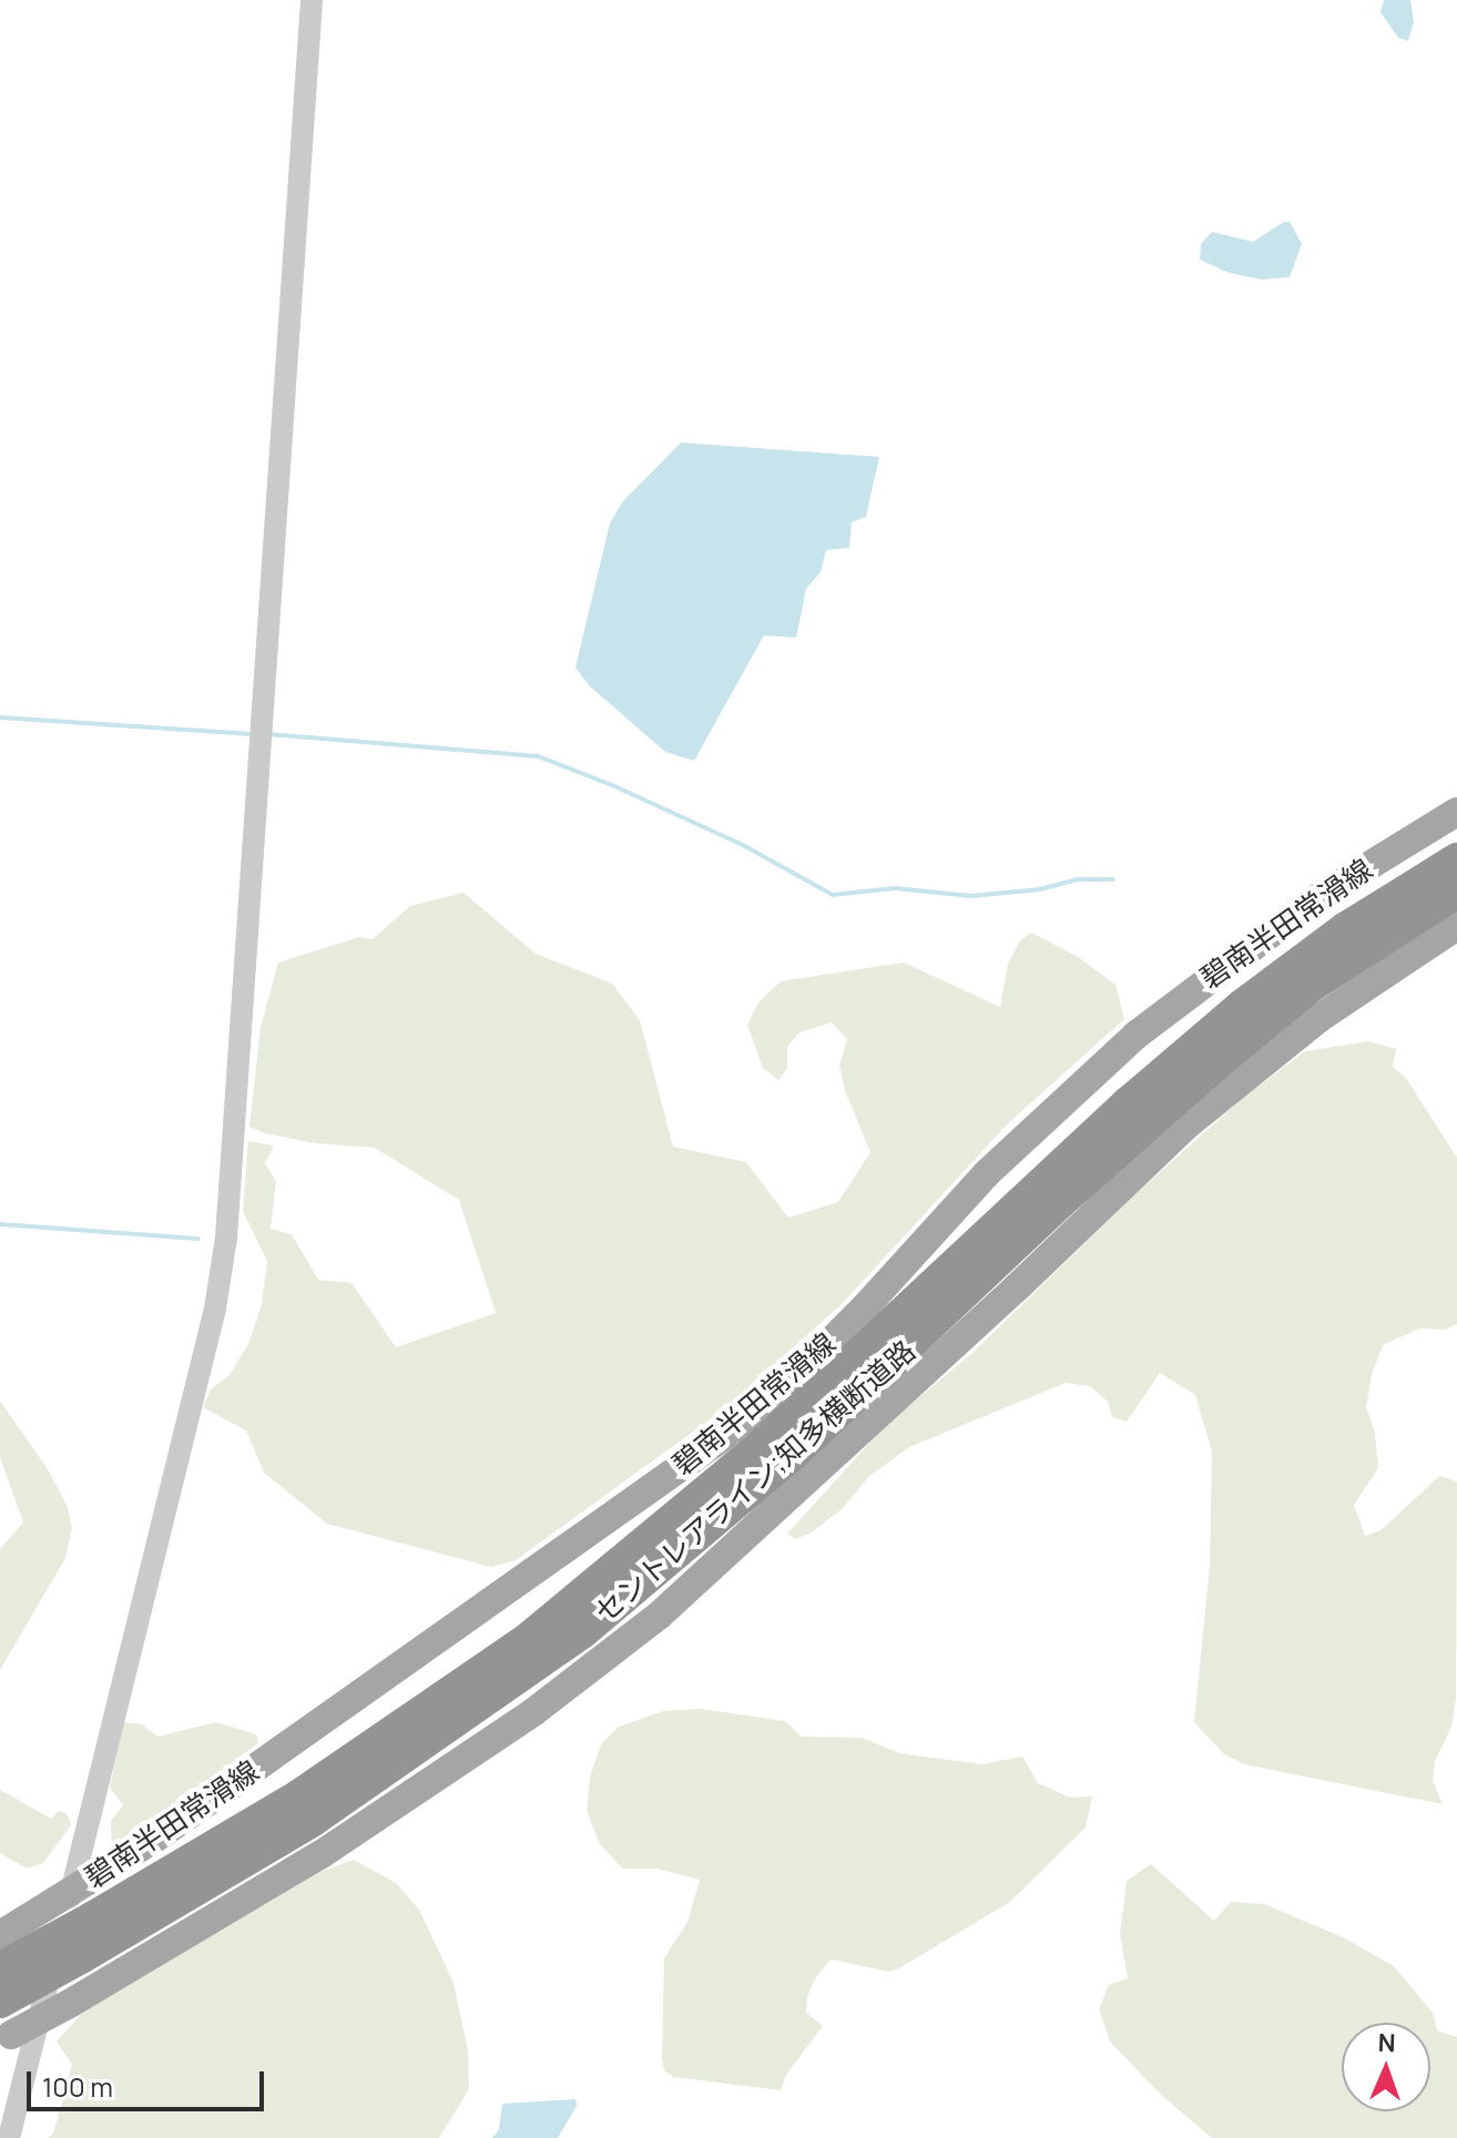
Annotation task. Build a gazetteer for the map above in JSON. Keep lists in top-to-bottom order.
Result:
{
  "streets": {
    "highway": ["セントレアライン;知多横断道路"],
    "main road": ["碧南半田常滑線"]
  },
  "scale_bar": "100 m",
  "north": "top"
}
